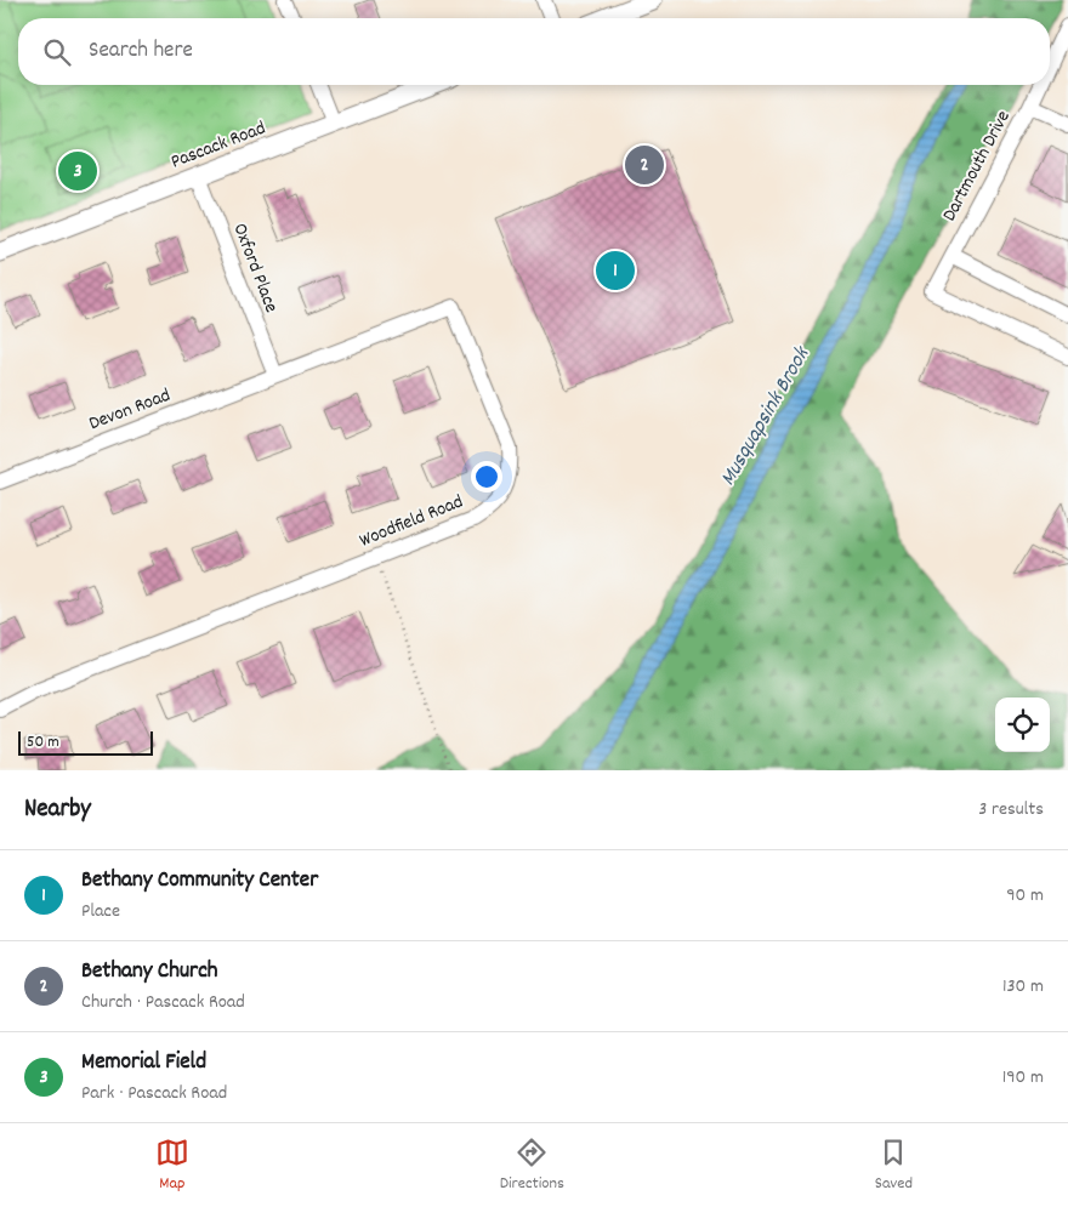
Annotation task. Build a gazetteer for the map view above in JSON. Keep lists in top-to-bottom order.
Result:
{
  "streets": {
    "street": [
      "Pascack Road",
      "Dartmouth Drive",
      "Oxford Place",
      "Devon Road",
      "Woodfield Road"
    ]
  },
  "crossings": [
    ["Pascack Road", "Oxford Place"],
    ["Oxford Place", "Devon Road"],
    ["Oxford Place", "Woodfield Road"],
    ["Devon Road", "Woodfield Road"]
  ],
  "water": ["Musquapsink Brook"],
  "scale_bar": "50 m",
  "page": {
    "search": "Search here",
    "pins": ["2", "3", "1"],
    "scale": "50 m",
    "heading": ["Nearby", "3 results"],
    "list": [
      {
        "mark": "1",
        "name": "Bethany Community Center",
        "note": "Place",
        "value": "90 m"
      },
      {
        "mark": "2",
        "name": "Bethany Church",
        "note": "Church · Pascack Road",
        "value": "130 m"
      },
      {
        "mark": "3",
        "name": "Memorial Field",
        "note": "Park · Pascack Road",
        "value": "190 m"
      }
    ],
    "nav": ["Map", "Directions", "Saved"]
  }
}
